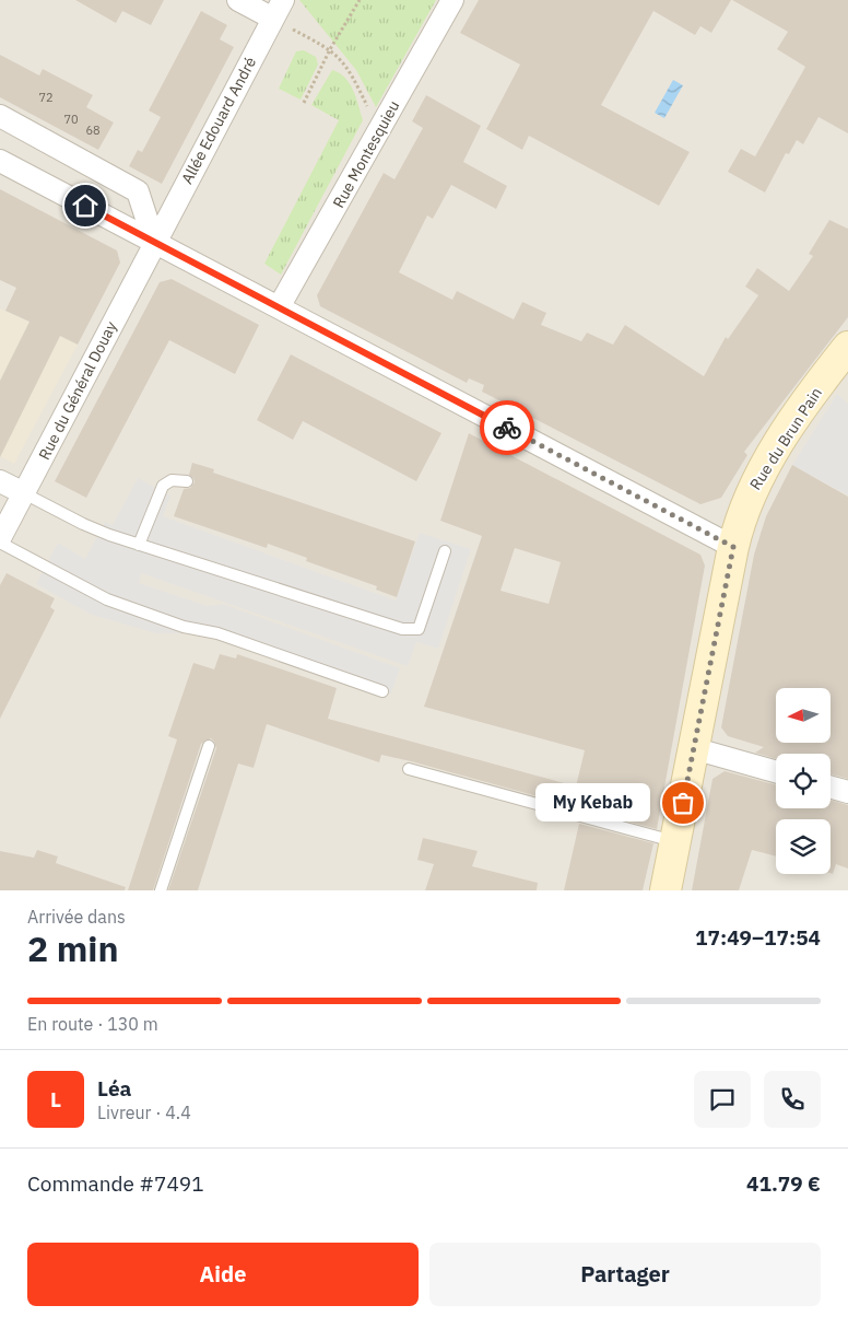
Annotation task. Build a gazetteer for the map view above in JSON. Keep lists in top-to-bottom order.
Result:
{
  "streets": {
    "main road": ["Rue du Brun Pain"],
    "street": ["Allée Edouard André", "Rue Montesquieu", "Rue du Général Douay"]
  },
  "crossings": [
    ["Allée Edouard André", "Rue du Général Douay"]
  ],
  "places": ["My Kebab"],
  "house_numbers": ["72", "70", "68"],
  "north": "left",
  "page": {
    "bubble": "My Kebab",
    "heading": ["2 min", "Arrivée dans", "17:49–17:54"],
    "panel": [
      "Léa",
      "Livreur · 4.4",
      "Commande #7491",
      "41.79 €"
    ],
    "bar": "En route · 130 m",
    "round": "L",
    "buttons": ["Aide", "Partager"]
  }
}
